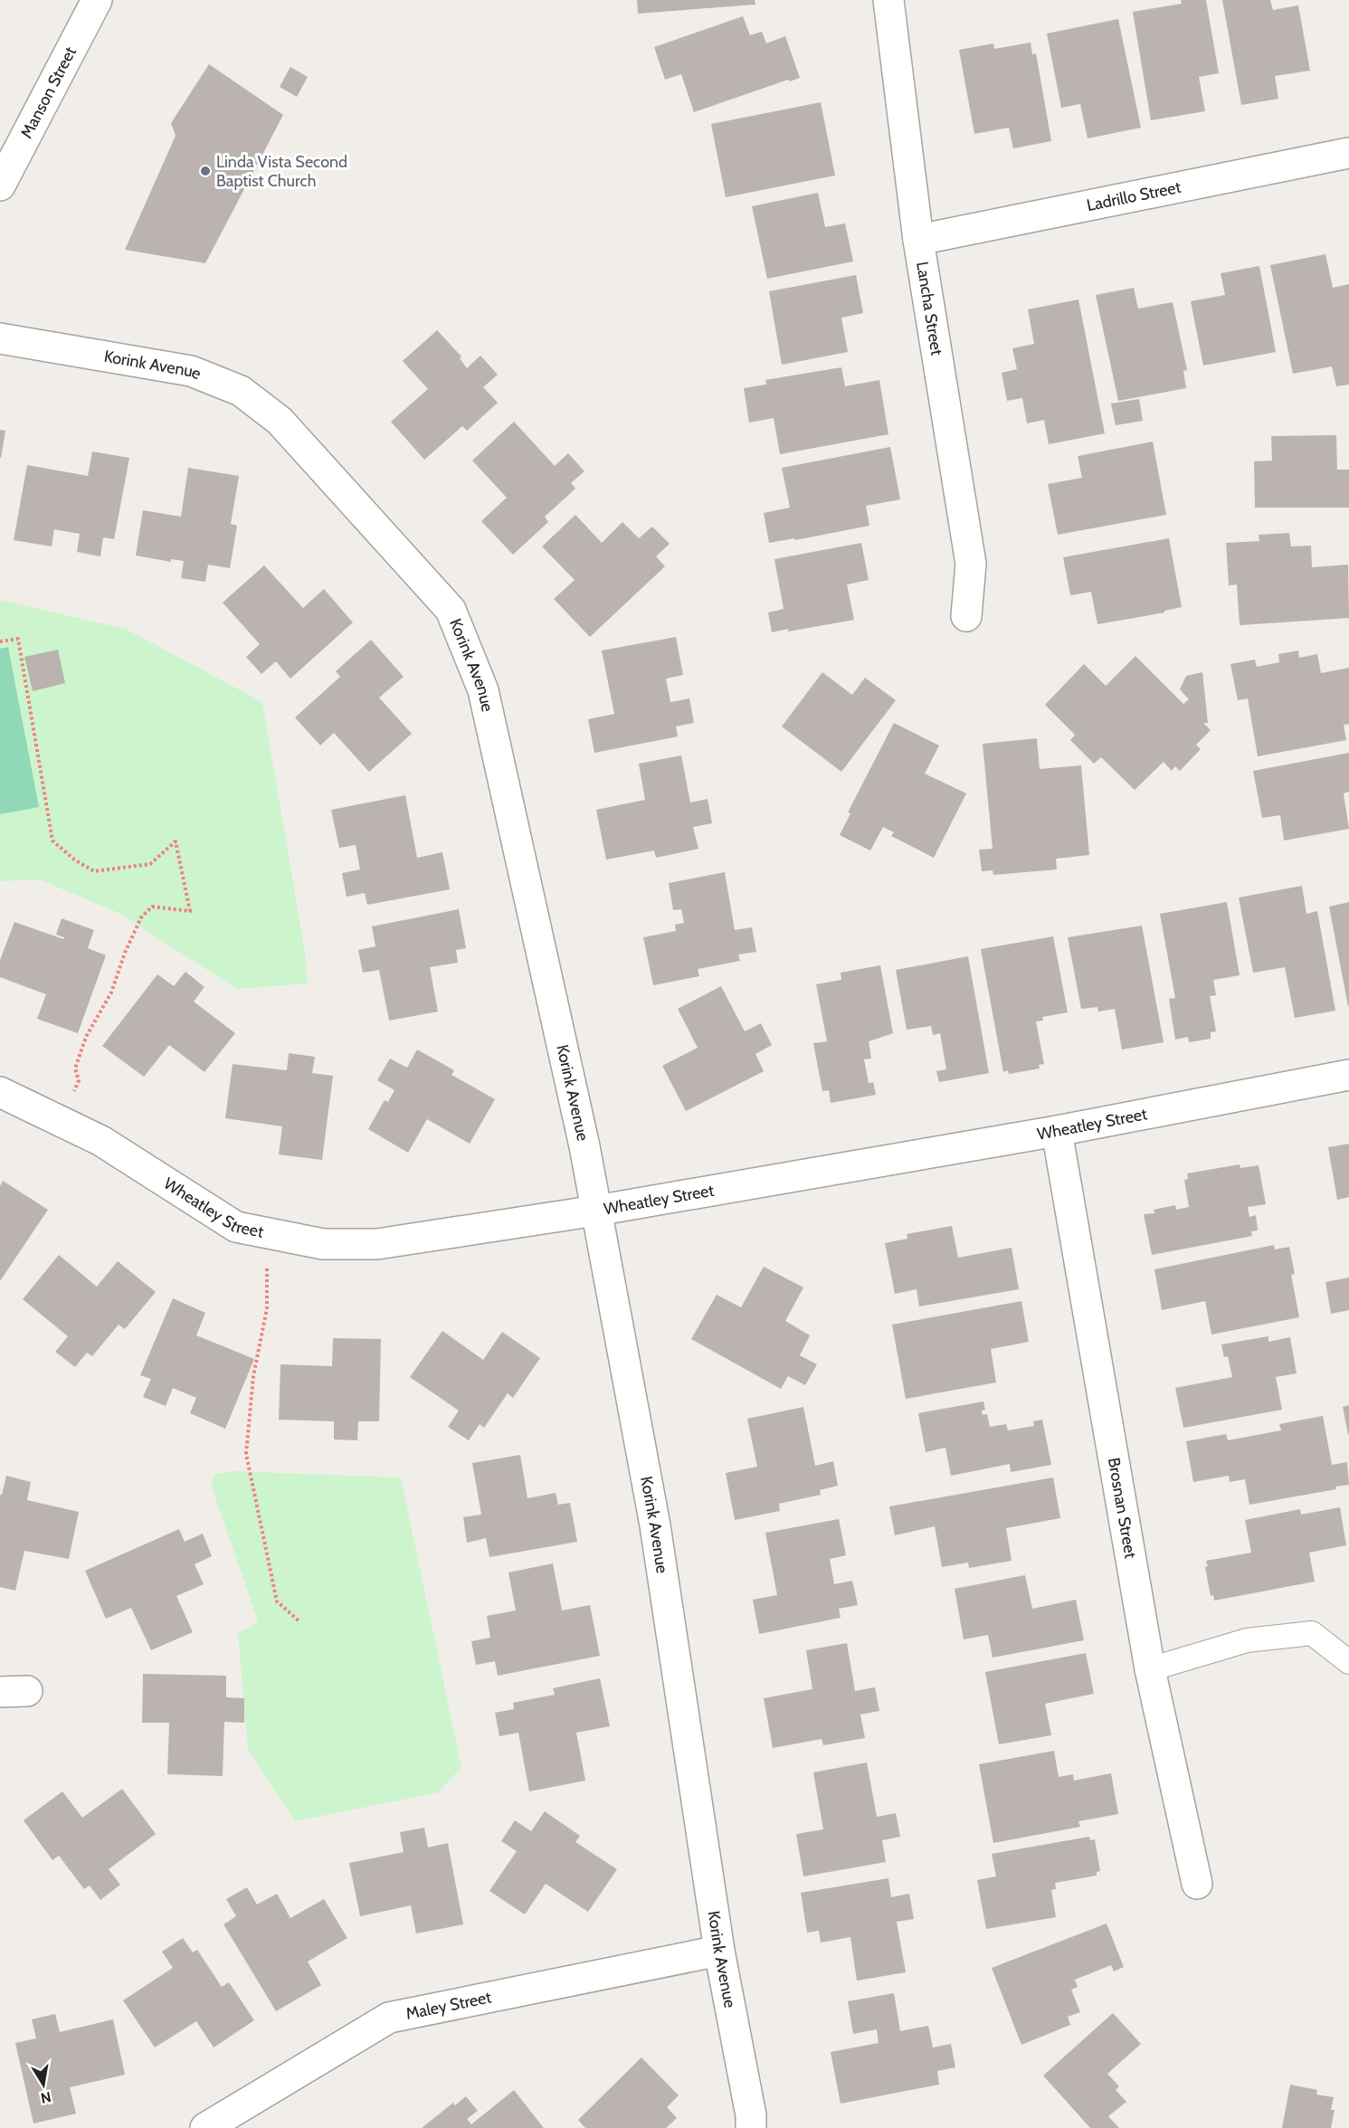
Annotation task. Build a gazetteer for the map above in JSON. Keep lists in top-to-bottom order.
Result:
{
  "streets": {
    "street": [
      "Manson Street",
      "Ladrillo Street",
      "Lancha Street",
      "Korink Avenue",
      "Wheatley Street",
      "Brosnan Street",
      "Maley Street"
    ]
  },
  "crossings": [
    ["Ladrillo Street", "Lancha Street"],
    ["Korink Avenue", "Wheatley Street"],
    ["Korink Avenue", "Maley Street"],
    ["Wheatley Street", "Brosnan Street"]
  ],
  "places": ["Linda Vista Second Baptist Church"],
  "north": "bottom"
}
